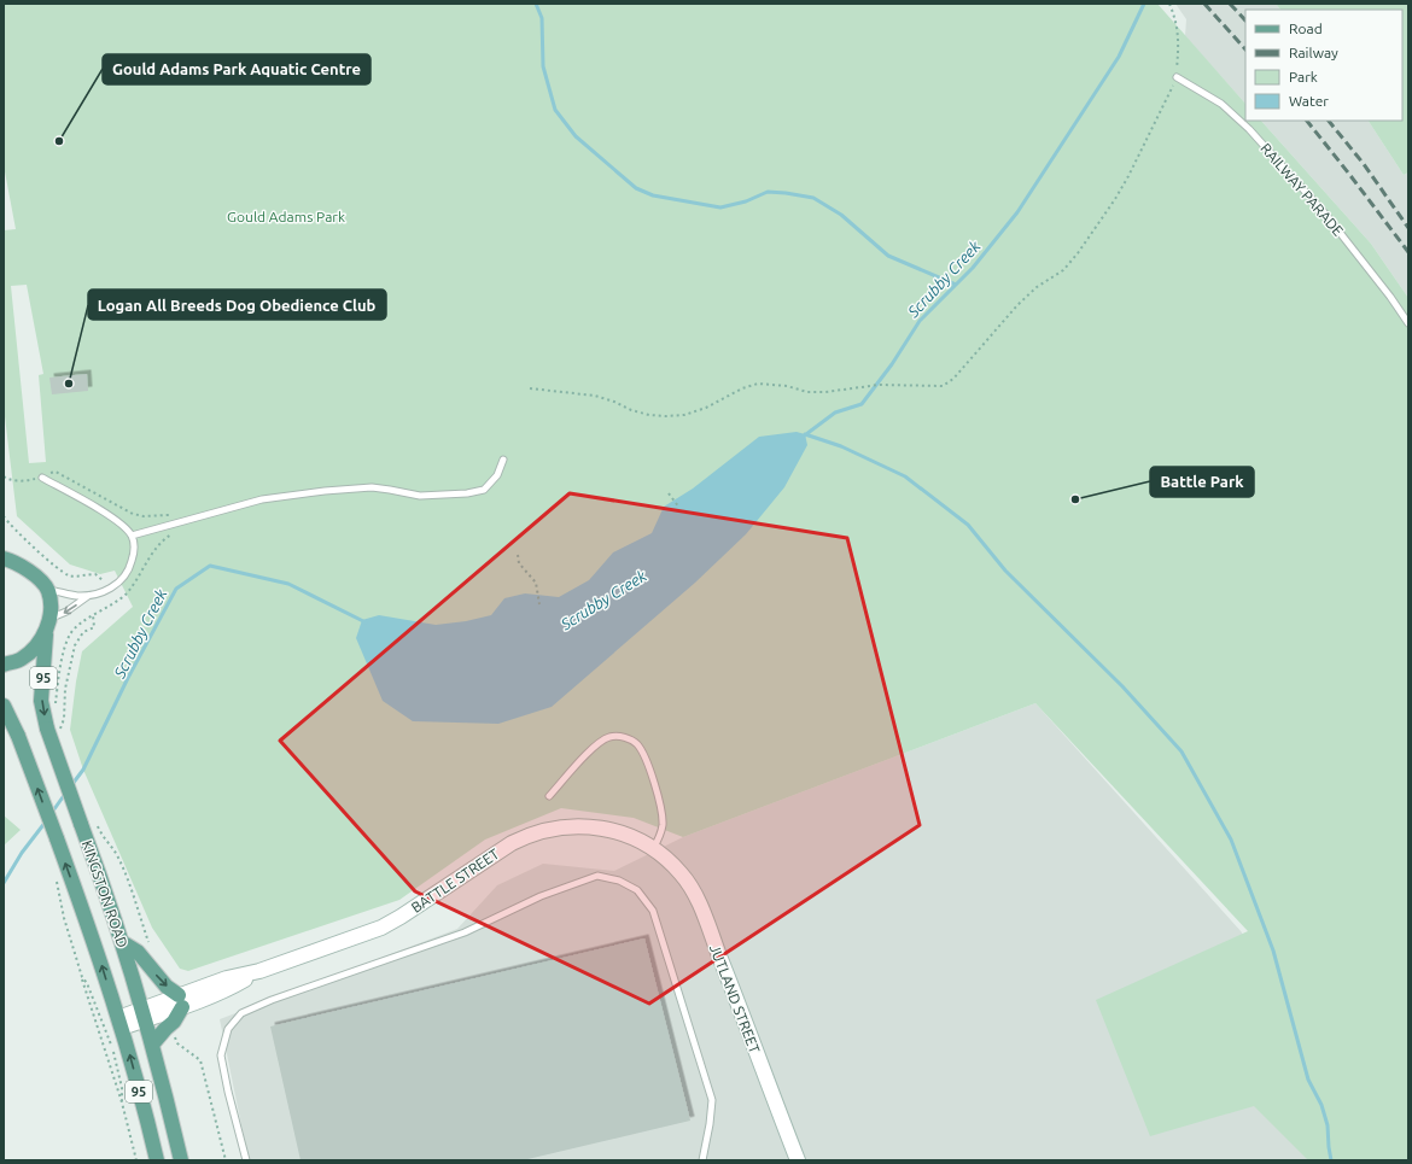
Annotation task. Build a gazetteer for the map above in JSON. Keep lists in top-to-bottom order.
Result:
{
  "streets": {
    "main road": ["95", "KINGSTON ROAD"],
    "street": ["BATTLE STREET", "JUTLAND STREET"],
    "lane": ["RAILWAY PARADE"]
  },
  "crossings": [
    ["95", "KINGSTON ROAD"],
    ["BATTLE STREET", "KINGSTON ROAD"],
    ["BATTLE STREET", "JUTLAND STREET"]
  ],
  "water": ["Scrubby Creek"],
  "parks": ["Gould Adams Park"],
  "places": ["Gould Adams Park Aquatic Centre", "Logan All Breeds Dog Obedience Club", "Battle Park"],
  "legend": [
    "Road",
    "Railway",
    "Park",
    "Water"
  ]
}
